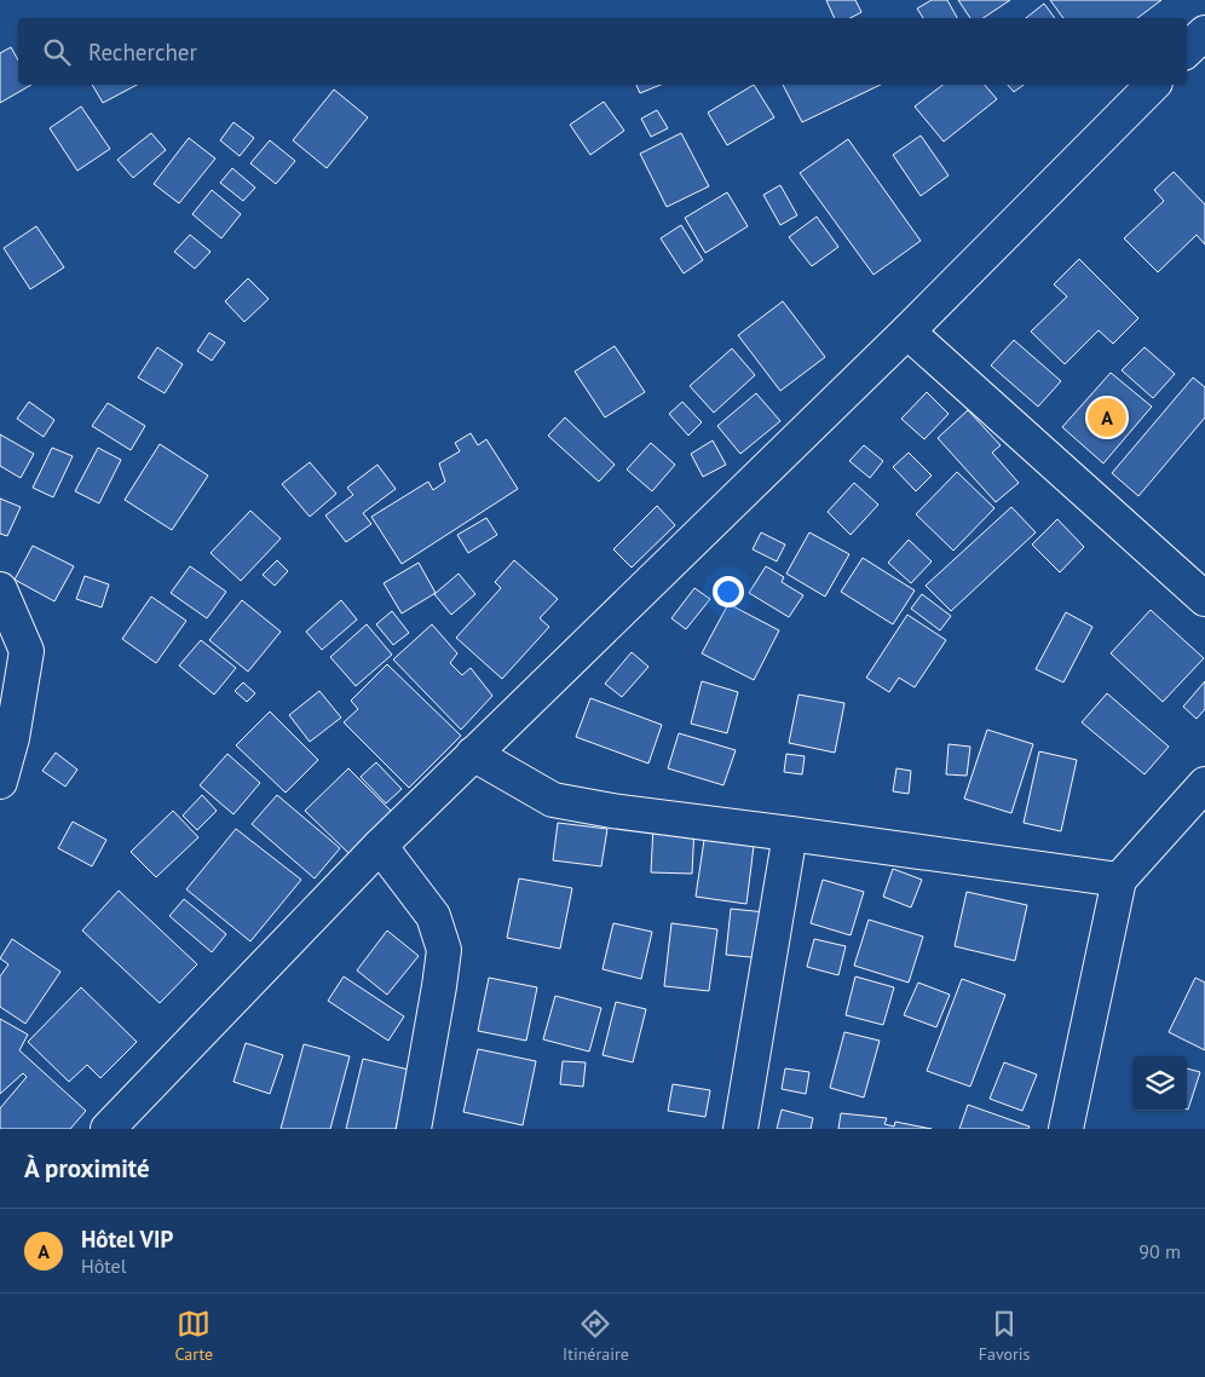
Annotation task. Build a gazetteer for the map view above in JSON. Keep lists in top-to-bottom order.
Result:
{
  "page": {
    "search": "Rechercher",
    "pins": "A",
    "heading": "À proximité",
    "list": [
      {
        "mark": "A",
        "name": "Hôtel VIP",
        "note": "Hôtel",
        "value": "90 m"
      }
    ],
    "nav": ["Carte", "Itinéraire", "Favoris"]
  }
}
